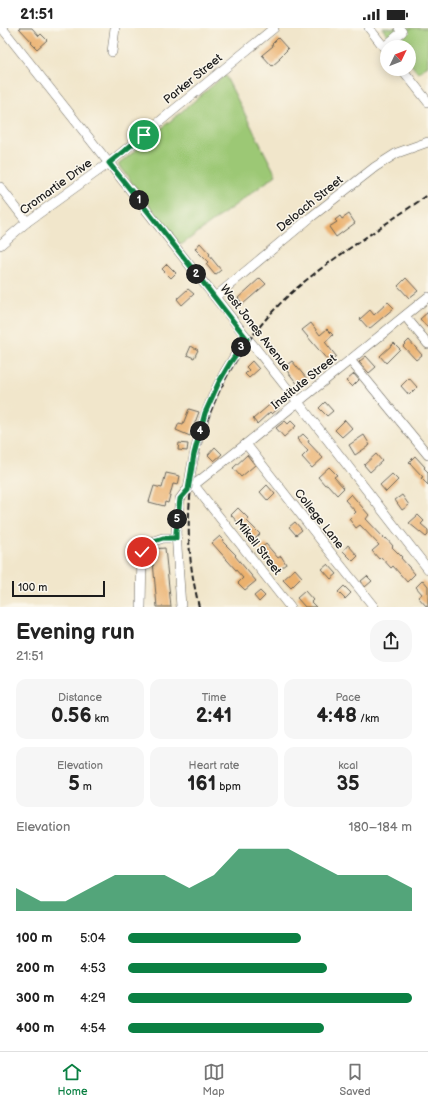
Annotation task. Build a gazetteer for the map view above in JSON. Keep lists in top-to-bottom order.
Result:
{
  "streets": {
    "street": [
      "Parker Street",
      "Cromartie Drive",
      "Deloach Street",
      "West Jones Avenue",
      "Institute Street",
      "College Lane",
      "Mikell Street"
    ]
  },
  "crossings": [
    ["Parker Street", "Cromartie Drive"],
    ["Parker Street", "West Jones Avenue"],
    ["Cromartie Drive", "West Jones Avenue"],
    ["Deloach Street", "West Jones Avenue"],
    ["West Jones Avenue", "Institute Street"],
    ["Institute Street", "College Lane"],
    ["Institute Street", "Mikell Street"]
  ],
  "scale_bar": "100 m",
  "north": "top right",
  "page": {
    "status": "21:51",
    "pins": [
      "1",
      "2",
      "3",
      "4",
      "5"
    ],
    "scale": "100 m",
    "heading": ["Evening run", "21:51"],
    "stats": [
      ["Distance", "0.56 km"],
      ["Time", "2:41"],
      ["Pace", "4:48 /km"],
      ["Elevation", "5 m"],
      ["Heart rate", "161 bpm"],
      ["kcal", "35"]
    ],
    "chart": ["Elevation", "180–184 m"],
    "list": [
      {
        "name": "100 m",
        "note": "5:04"
      },
      {
        "name": "200 m",
        "note": "4:53"
      },
      {
        "name": "300 m",
        "note": "4:29"
      },
      {
        "name": "400 m",
        "note": "4:54"
      }
    ],
    "tabs": ["Home", "Map", "Saved"]
  }
}
